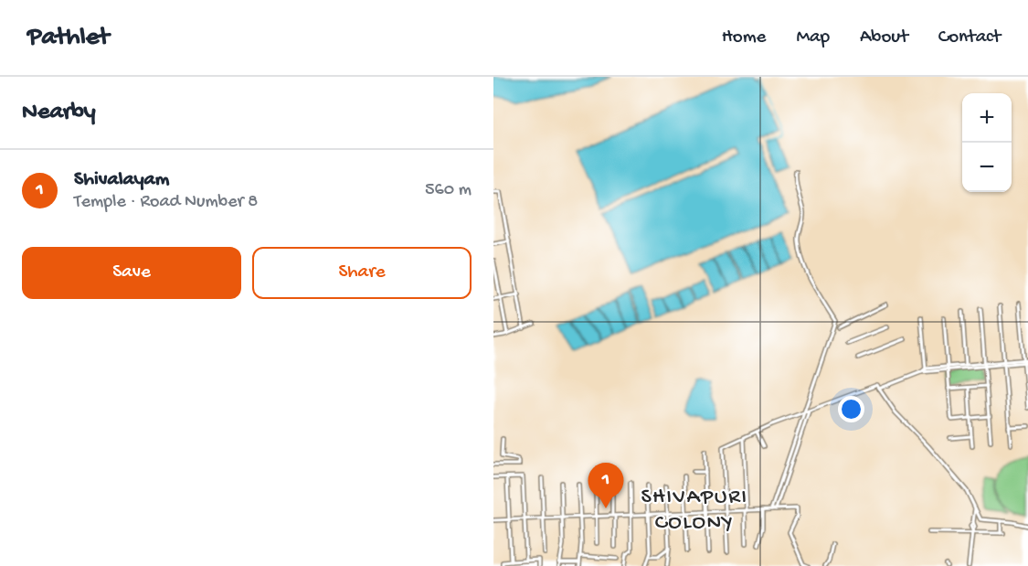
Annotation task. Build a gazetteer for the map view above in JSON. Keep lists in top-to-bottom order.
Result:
{
  "districts": ["SHIVAPURI COLONY"],
  "page": {
    "header": "Pathlet",
    "nav": [
      "Home",
      "Map",
      "About",
      "Contact"
    ],
    "heading": "Nearby",
    "map_buttons": ["+", "−"],
    "list": [
      {
        "mark": "1",
        "name": "Shivalayam",
        "note": "Temple · Road Number 8",
        "value": "560 m"
      }
    ],
    "buttons": ["Save", "Share"],
    "pins": "1"
  }
}
